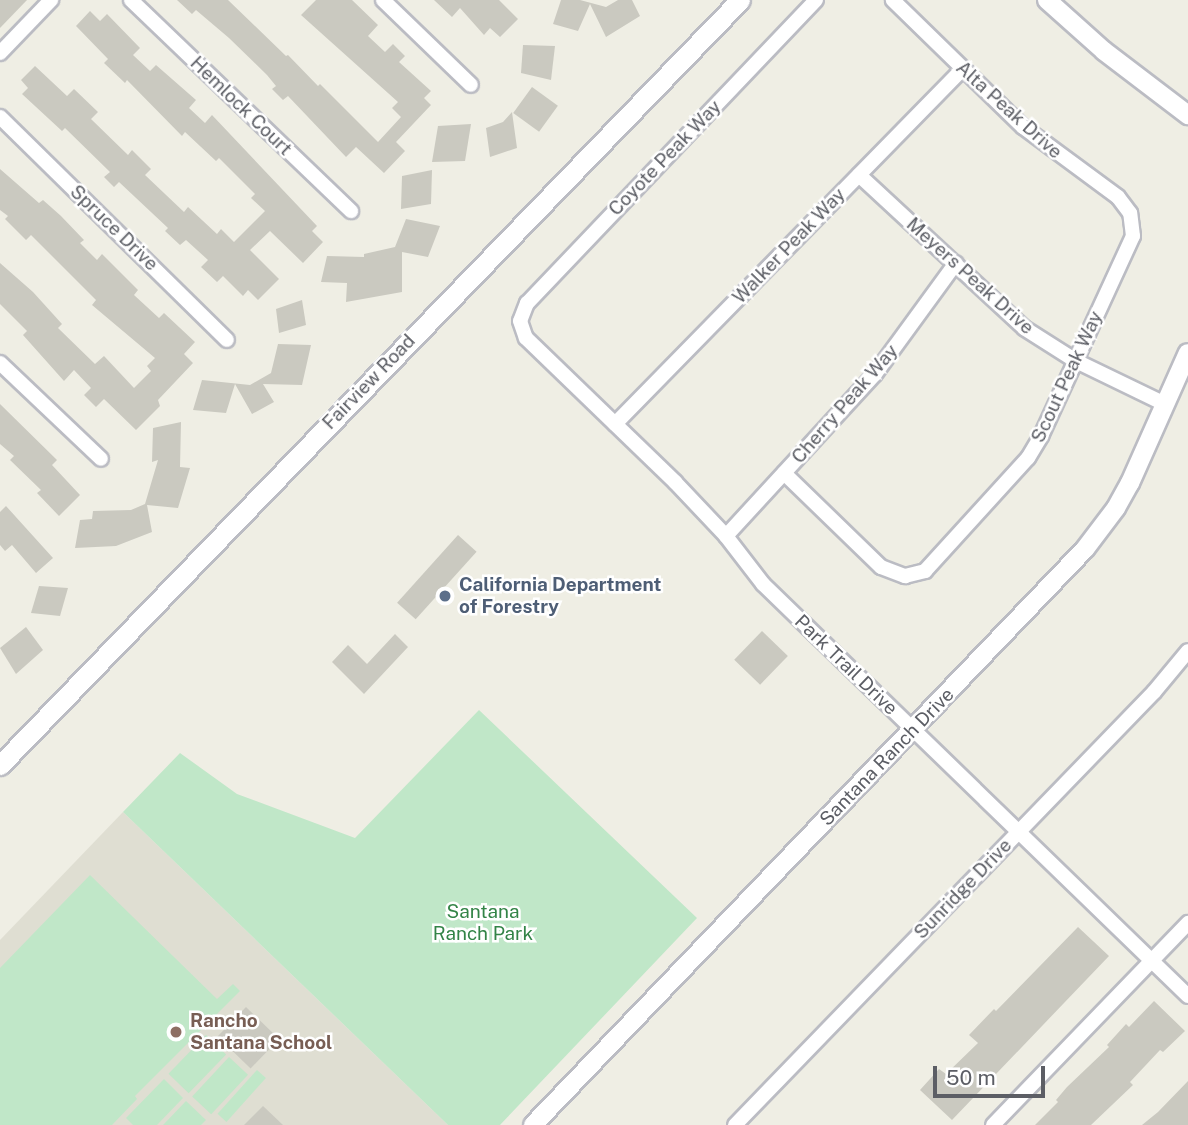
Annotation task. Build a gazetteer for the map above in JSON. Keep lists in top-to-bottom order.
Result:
{
  "streets": {
    "main road": ["Fairview Road"],
    "street": [
      "Hemlock Court",
      "Alta Peak Drive",
      "Coyote Peak Way",
      "Spruce Drive",
      "Walker Peak Way",
      "Meyers Peak Drive",
      "Scout Peak Way",
      "Cherry Peak Way",
      "Park Trail Drive",
      "Santana Ranch Drive",
      "Sunridge Drive"
    ]
  },
  "crossings": [
    ["Alta Peak Drive", "Walker Peak Way"],
    ["Alta Peak Drive", "Scout Peak Way"],
    ["Coyote Peak Way", "Park Trail Drive"],
    ["Walker Peak Way", "Meyers Peak Drive"],
    ["Walker Peak Way", "Park Trail Drive"],
    ["Meyers Peak Drive", "Scout Peak Way"],
    ["Meyers Peak Drive", "Cherry Peak Way"],
    ["Meyers Peak Drive", "Santana Ranch Drive"],
    ["Scout Peak Way", "Cherry Peak Way"],
    ["Cherry Peak Way", "Park Trail Drive"],
    ["Park Trail Drive", "Santana Ranch Drive"],
    ["Park Trail Drive", "Sunridge Drive"]
  ],
  "parks": ["Santana Ranch Park"],
  "places": ["California Department of Forestry", "Rancho Santana School"],
  "scale_bar": "50 m"
}
